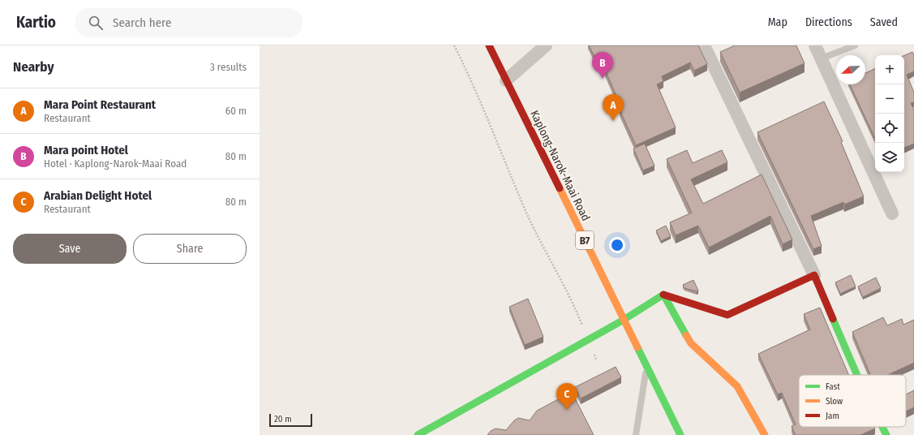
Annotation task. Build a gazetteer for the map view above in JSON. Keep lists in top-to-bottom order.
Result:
{
  "streets": {
    "main road": ["Kaplong-Narok-Maai Road", "B7"]
  },
  "legend": ["Fast", "Slow", "Jam"],
  "scale_bar": "20 m",
  "north": "bottom left",
  "page": {
    "header": "Kartio",
    "search": "Search here",
    "nav": ["Map", "Directions", "Saved"],
    "heading": ["Nearby", "3 results"],
    "pins": ["B", "A", "C"],
    "map_buttons": ["+", "−"],
    "list": [
      {
        "mark": "A",
        "name": "Mara Point Restaurant",
        "note": "Restaurant",
        "value": "60 m"
      },
      {
        "mark": "B",
        "name": "Mara point Hotel",
        "note": "Hotel · Kaplong-Narok-Maai Road",
        "value": "80 m"
      },
      {
        "mark": "C",
        "name": "Arabian Delight Hotel",
        "note": "Restaurant",
        "value": "80 m"
      }
    ],
    "buttons": ["Save", "Share"],
    "scale": "20 m"
  }
}
